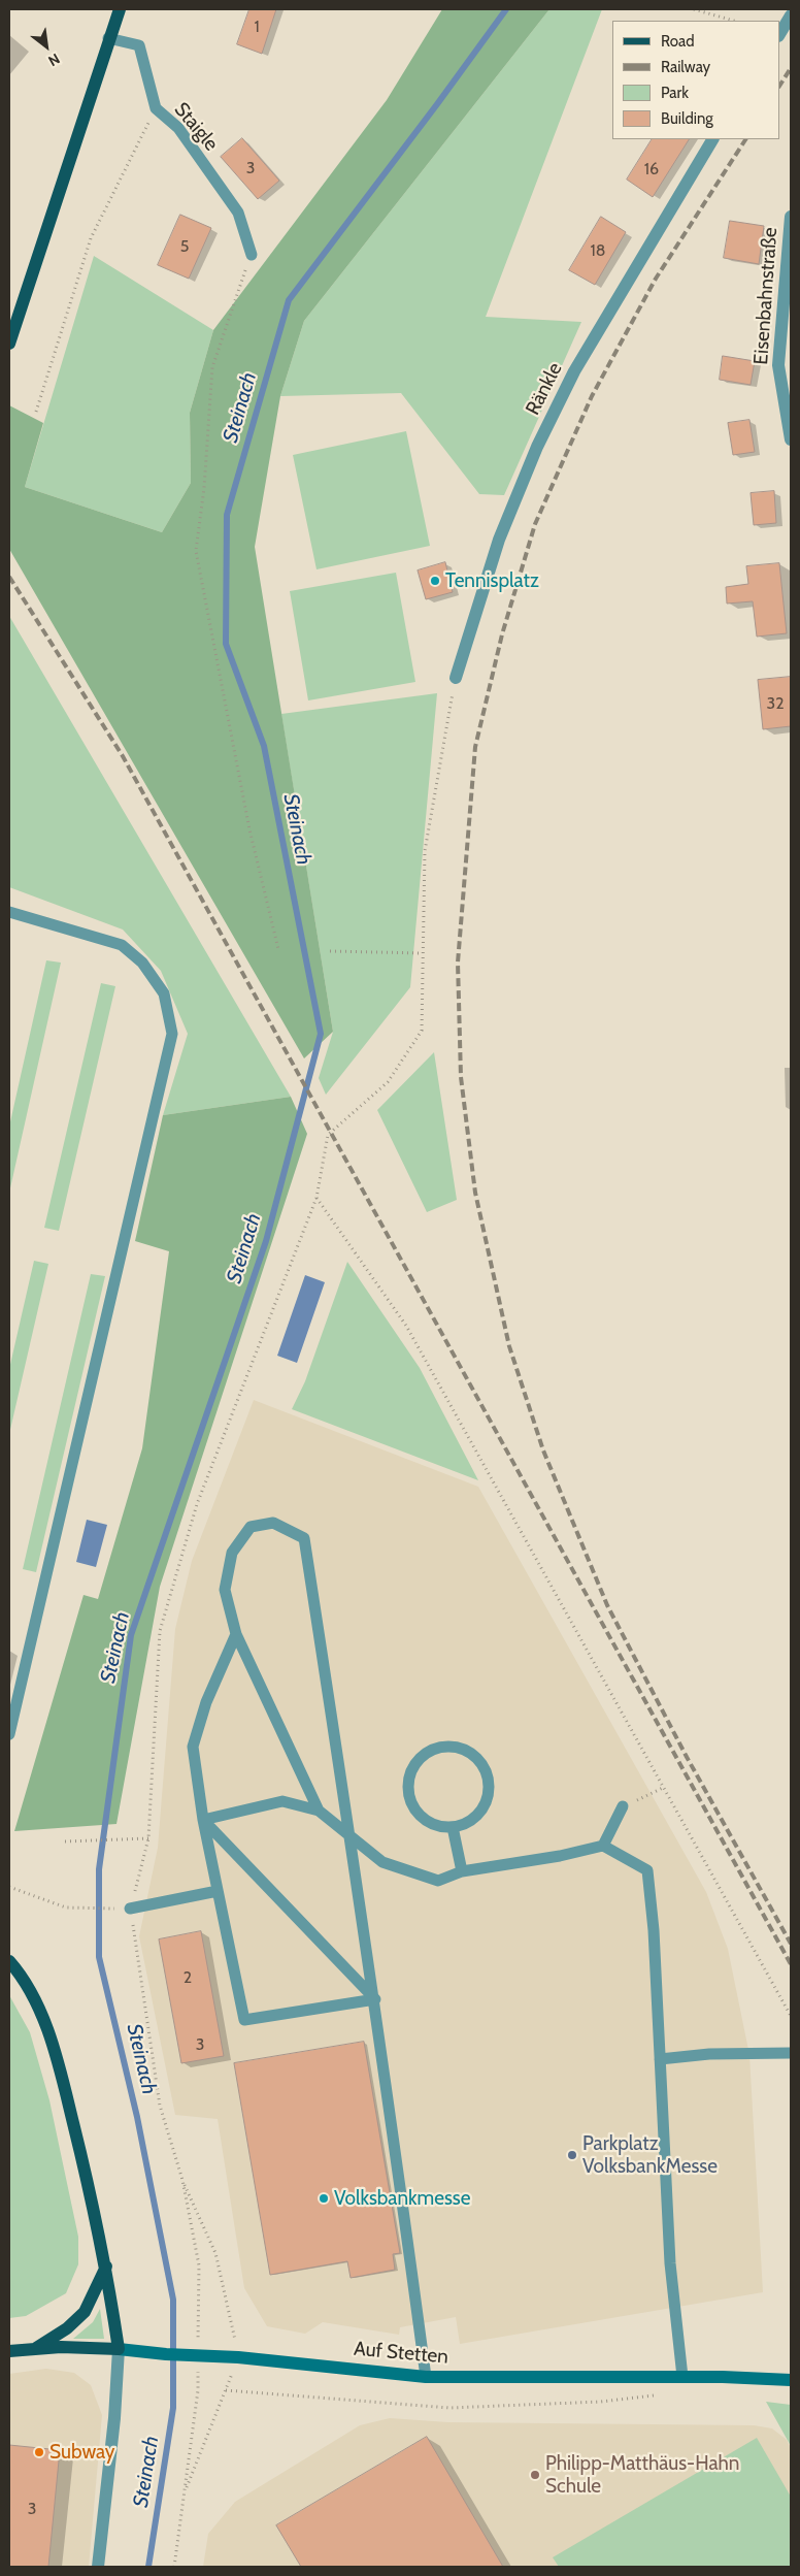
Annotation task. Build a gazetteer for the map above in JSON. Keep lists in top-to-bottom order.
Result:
{
  "streets": {
    "main road": ["Auf Stetten"],
    "street": ["Eisenbahnstraße", "Ränkle"],
    "lane": ["Staigle"]
  },
  "water": ["Steinach"],
  "places": [
    "Tennisplatz",
    "Parkplatz VolksbankMesse",
    "Volksbankmesse",
    "Subway",
    "Philipp-Matthäus-Hahn Schule"
  ],
  "house_numbers": [
    "1",
    "3",
    "16",
    "5",
    "18",
    "32",
    "2",
    "3",
    "3"
  ],
  "legend": [
    "Road",
    "Railway",
    "Park",
    "Building"
  ],
  "north": "bottom right"
}
